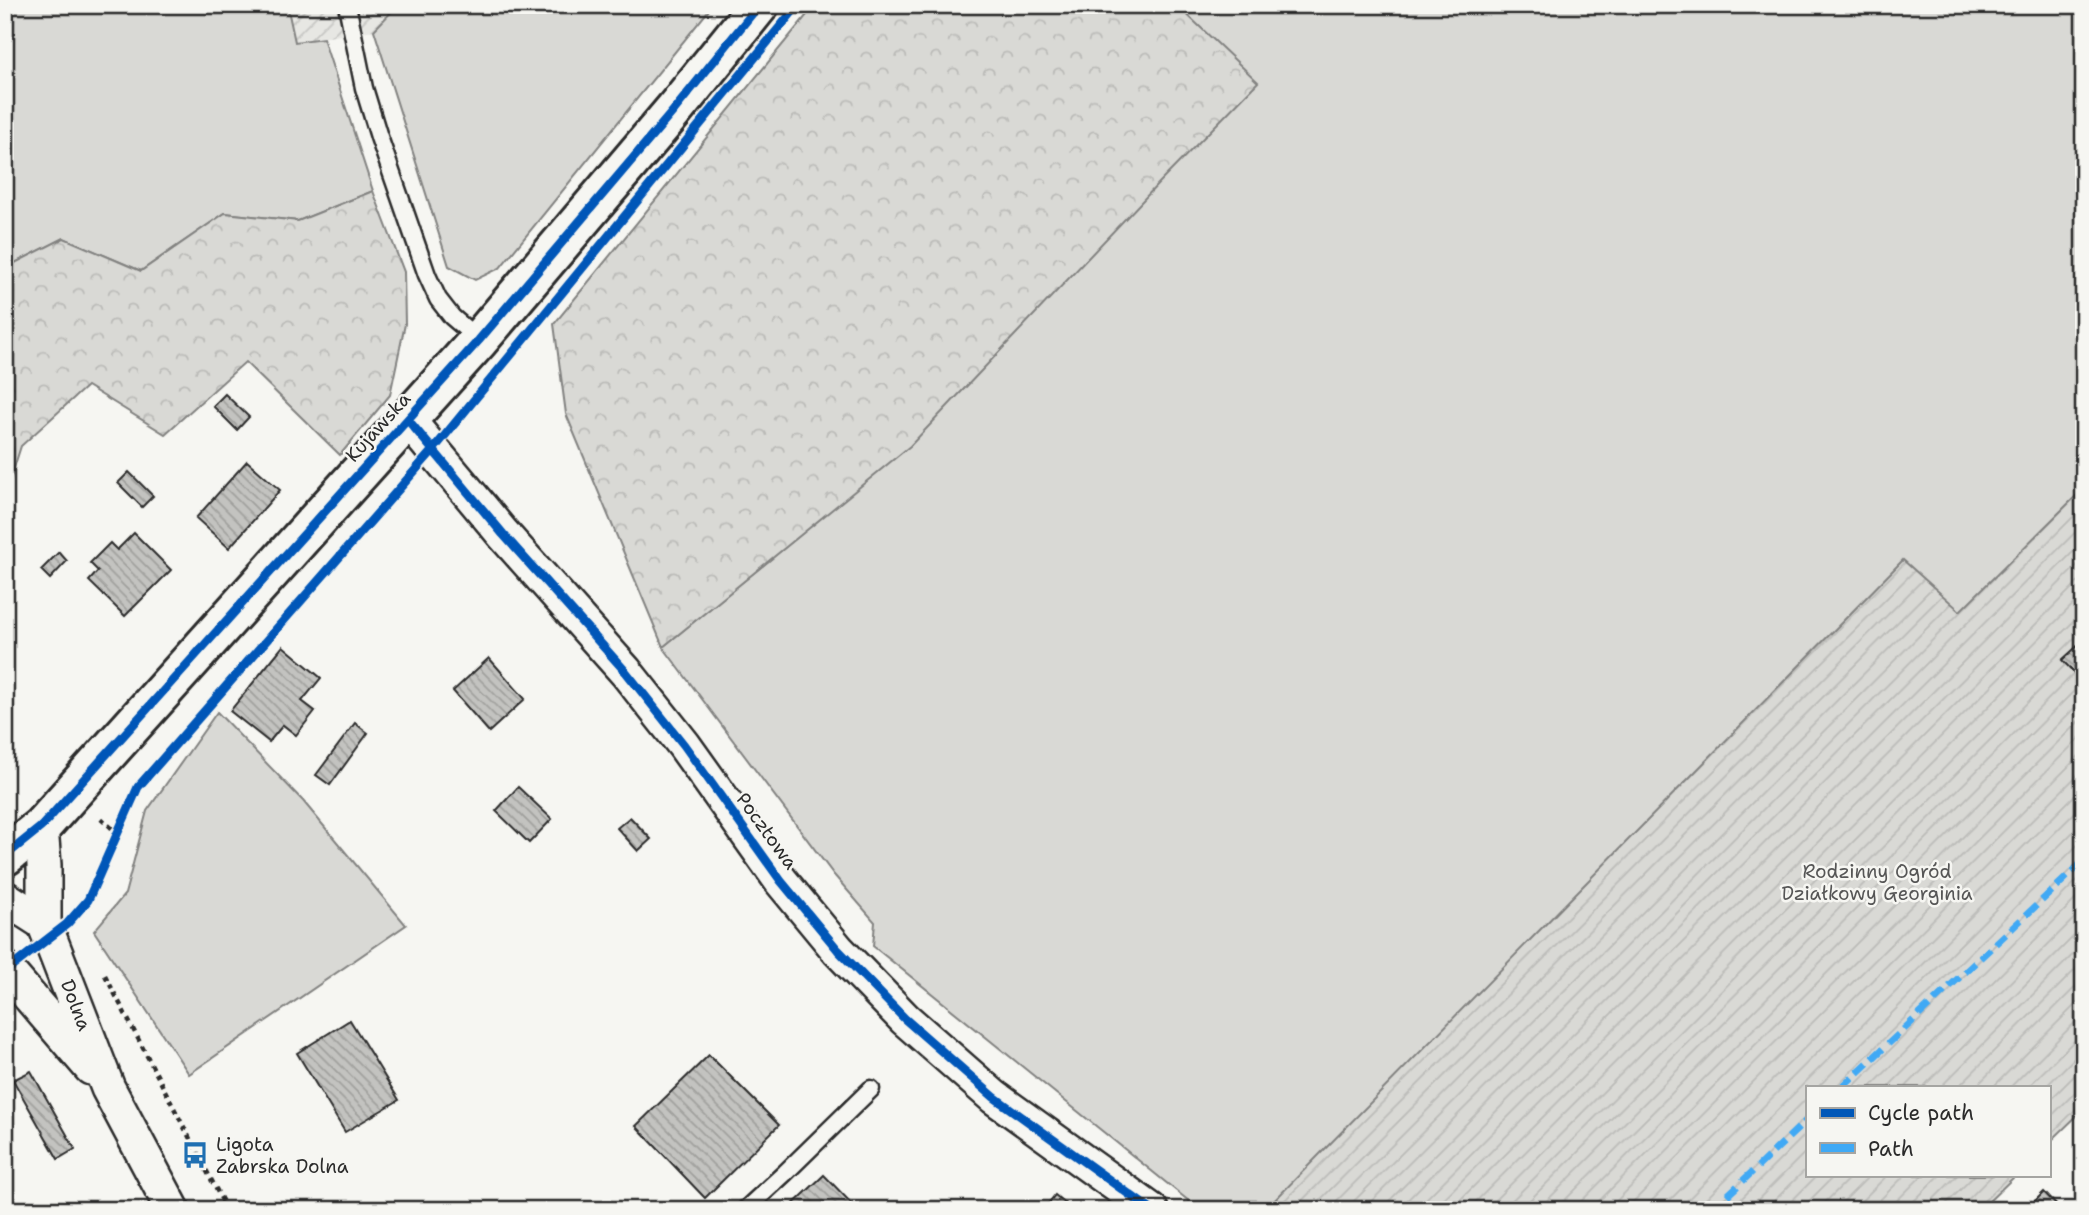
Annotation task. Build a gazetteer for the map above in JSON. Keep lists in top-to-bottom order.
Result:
{
  "streets": {
    "street": ["Kujawska", "Pocztowa", "Dolna"]
  },
  "crossings": [
    ["Kujawska", "Pocztowa"],
    ["Kujawska", "Dolna"]
  ],
  "parks": ["Rodzinny Ogród Działkowy Georginia"],
  "places": {
    "bus stop": ["Ligota Zabrska Dolna"]
  },
  "legend": ["Cycle path", "Path"]
}
